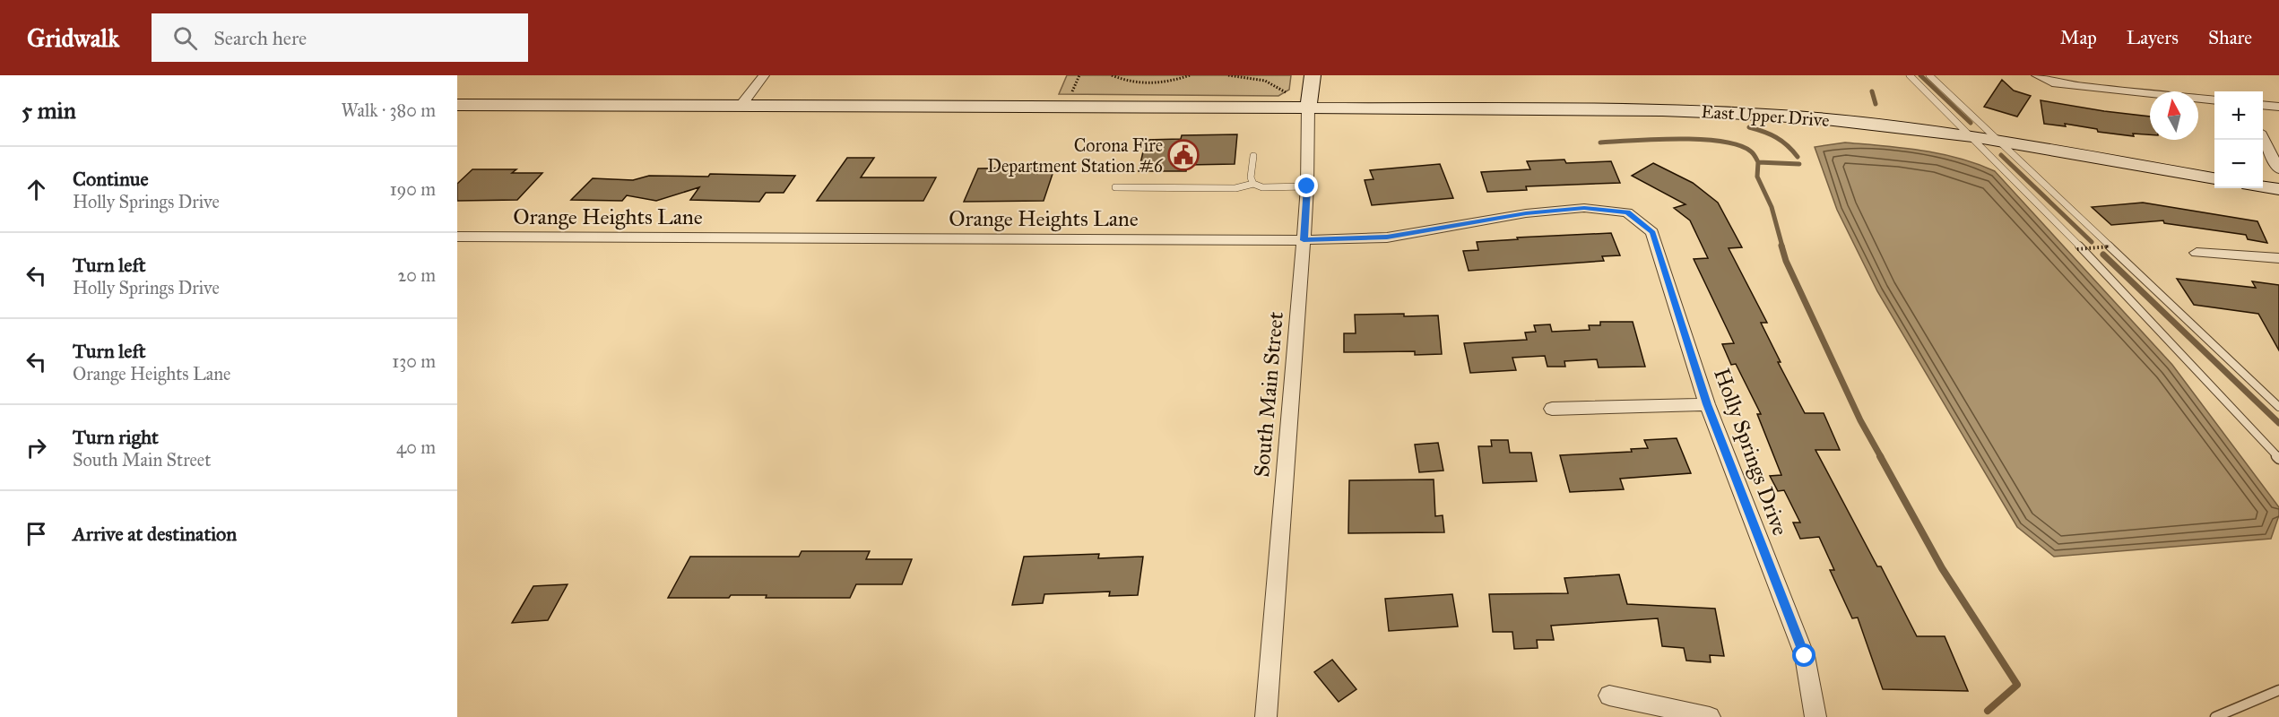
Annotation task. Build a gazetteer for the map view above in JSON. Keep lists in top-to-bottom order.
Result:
{
  "streets": {
    "main road": ["East Upper Drive", "South Main Street"],
    "street": ["Orange Heights Lane", "Holly Springs Drive"]
  },
  "crossings": [
    ["East Upper Drive", "South Main Street"],
    ["Orange Heights Lane", "South Main Street"],
    ["Orange Heights Lane", "Holly Springs Drive"]
  ],
  "places": {
    "public building": ["Corona Fire Department Station #6"]
  },
  "north": "top",
  "page": {
    "header": "Gridwalk",
    "search": "Search here",
    "nav": ["Map", "Layers", "Share"],
    "heading": ["5 min", "Walk · 380 m"],
    "map_buttons": ["+", "−"],
    "list": [
      ["Continue", "Holly Springs Drive", "190 m"],
      ["Turn left", "Holly Springs Drive", "20 m"],
      ["Turn left", "Orange Heights Lane", "130 m"],
      ["Turn right", "South Main Street", "40 m"],
      "Arrive at destination"
    ]
  }
}
